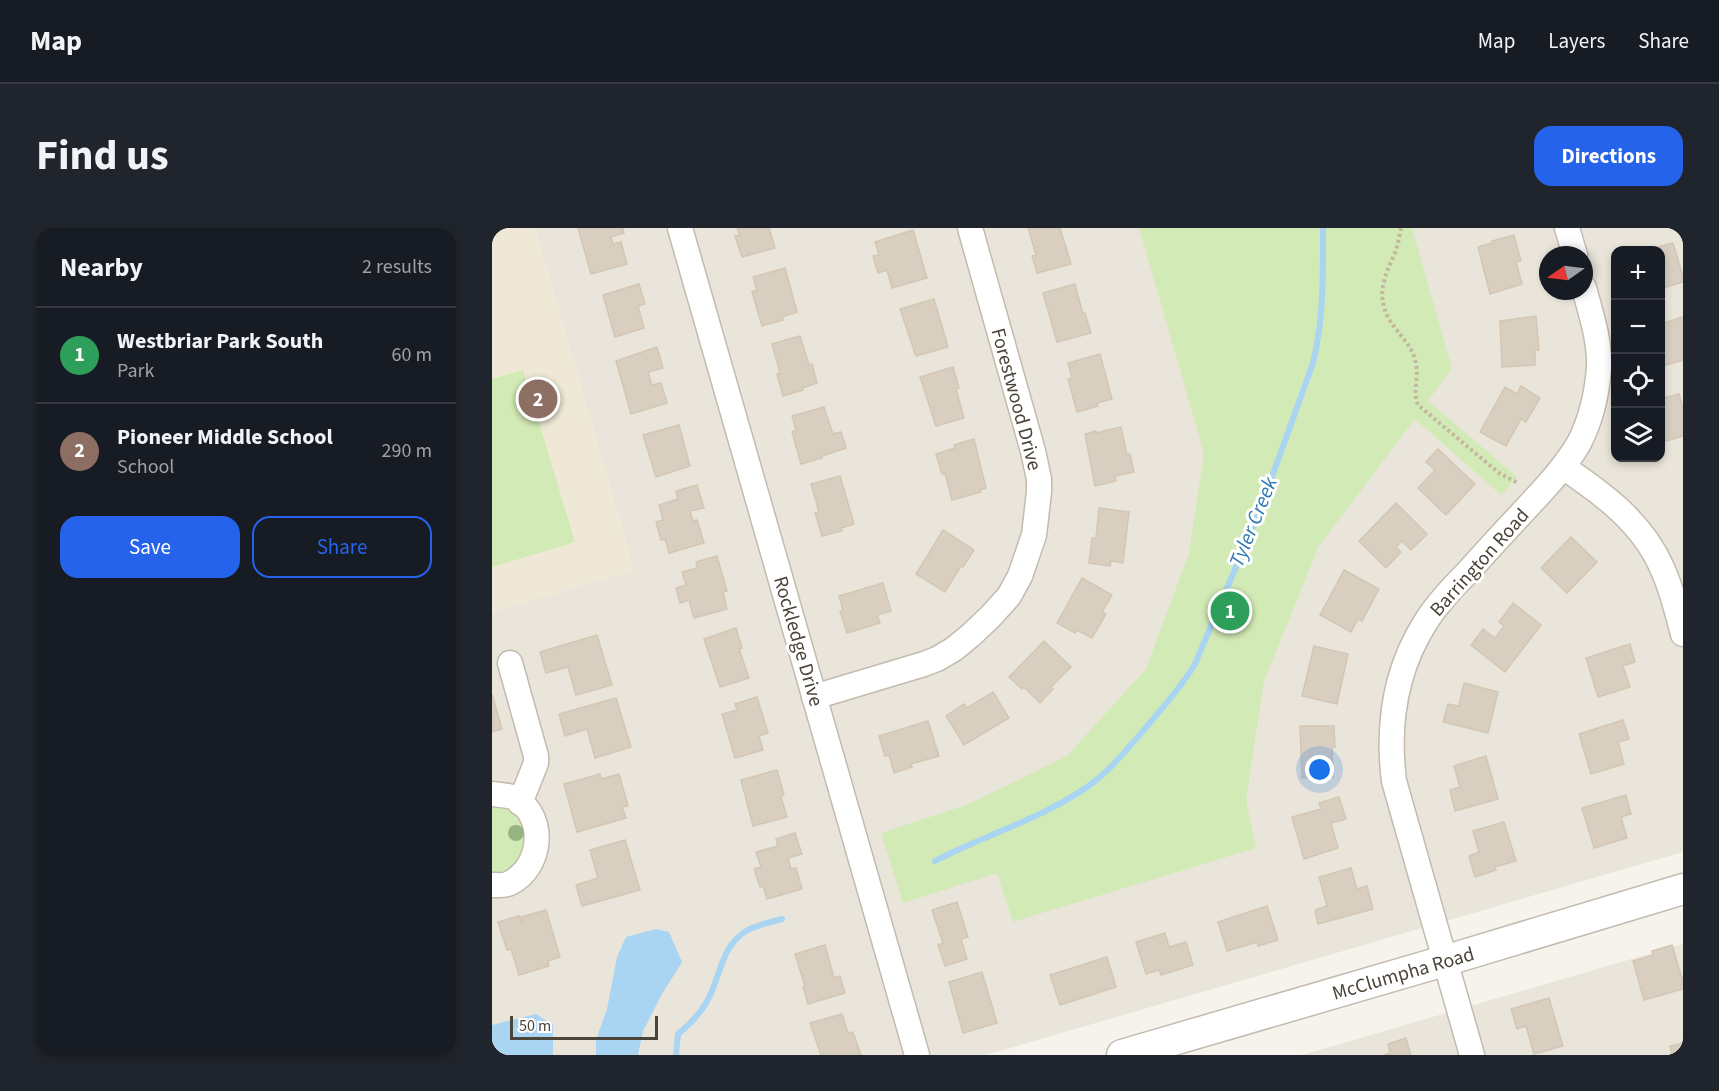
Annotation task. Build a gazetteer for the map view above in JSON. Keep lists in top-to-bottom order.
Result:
{
  "streets": {
    "street": [
      "Forestwood Drive",
      "Barrington Road",
      "Rockledge Drive",
      "McClumpha Road"
    ]
  },
  "crossings": [
    ["Forestwood Drive", "Rockledge Drive"],
    ["Barrington Road", "McClumpha Road"]
  ],
  "water": ["Tyler Creek"],
  "scale_bar": "50 m",
  "north": "left",
  "page": {
    "header": "Map",
    "nav": ["Map", "Layers", "Share"],
    "title": "Find us",
    "buttons": [
      "Directions",
      ["Save", "Share"]
    ],
    "heading": ["Nearby", "2 results"],
    "map_buttons": ["+", "−"],
    "list": [
      {
        "mark": "1",
        "name": "Westbriar Park South",
        "note": "Park",
        "value": "60 m"
      },
      {
        "mark": "2",
        "name": "Pioneer Middle School",
        "note": "School",
        "value": "290 m"
      }
    ],
    "pins": ["2", "1"],
    "scale": "50 m"
  }
}
